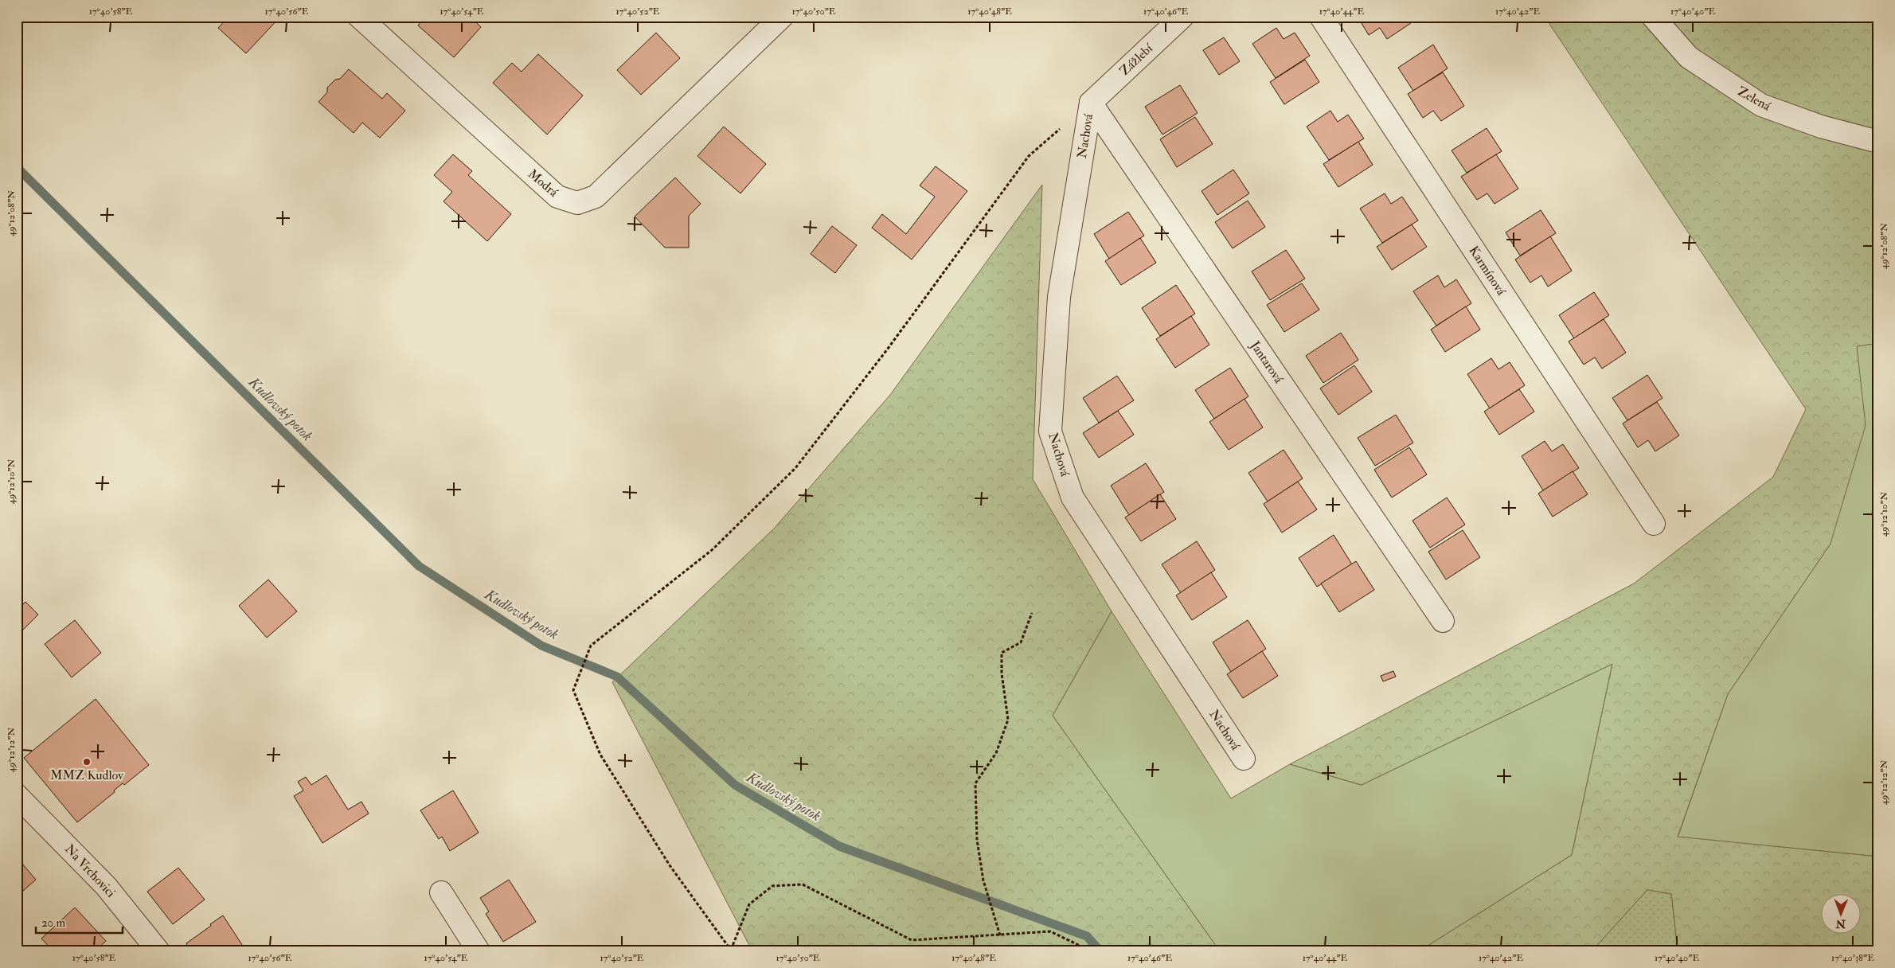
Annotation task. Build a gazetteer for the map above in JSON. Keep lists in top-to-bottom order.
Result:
{
  "streets": {
    "street": [
      "Zážlebí",
      "Zelená",
      "Nachová",
      "Modrá",
      "Karmínová",
      "Jantarová",
      "Na Vrchovici"
    ]
  },
  "crossings": [
    ["Zážlebí", "Nachová"],
    ["Zážlebí", "Jantarová"],
    ["Nachová", "Jantarová"]
  ],
  "water": ["Kudlovský potok"],
  "places": ["MMZ Kudlov"],
  "scale_bar": "20 m",
  "north": "bottom",
  "coordinates": [
    "17°40'58\"E",
    "17°40'56\"E",
    "17°40'54\"E",
    "17°40'52\"E",
    "17°40'50\"E",
    "17°40'48\"E",
    "17°40'46\"E",
    "17°40'44\"E",
    "17°40'42\"E",
    "17°40'40\"E",
    "49°12'08\"N",
    "49°12'10\"N",
    "49°12'12\"N",
    "17°40'38\"E"
  ]
}
